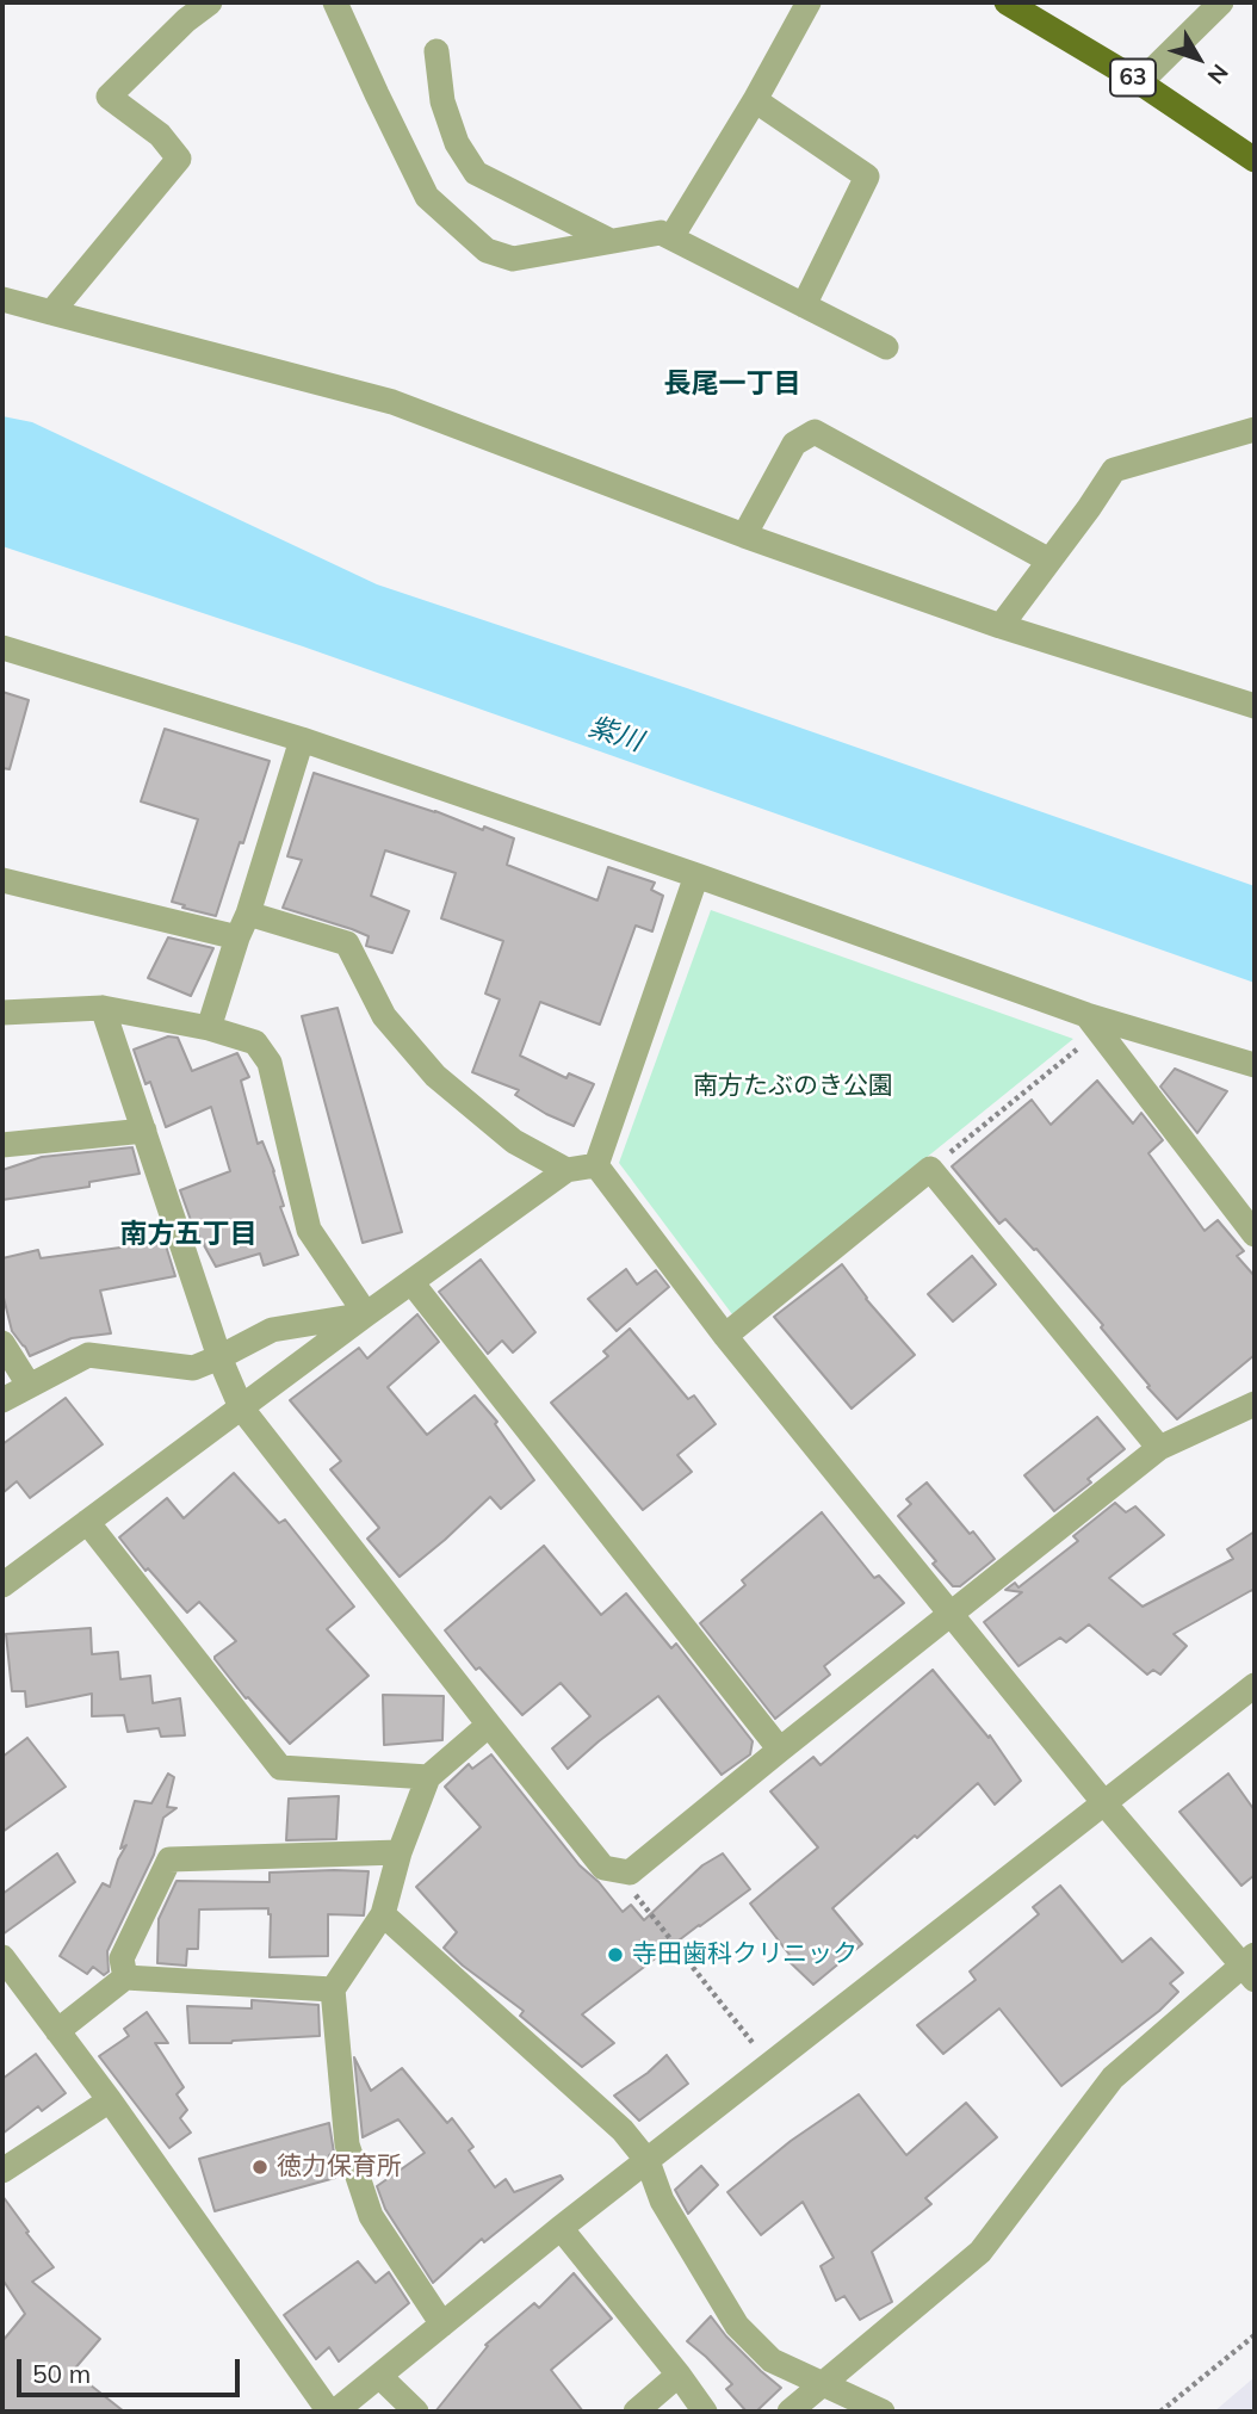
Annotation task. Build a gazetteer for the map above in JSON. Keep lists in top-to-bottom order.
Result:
{
  "streets": {
    "main road": ["63"]
  },
  "districts": ["長尾一丁目", "南方五丁目"],
  "water": ["紫川"],
  "parks": ["南方たぶのき公園"],
  "places": ["寺田歯科クリニック", "徳力保育所"],
  "scale_bar": "50 m",
  "north": "bottom right"
}
